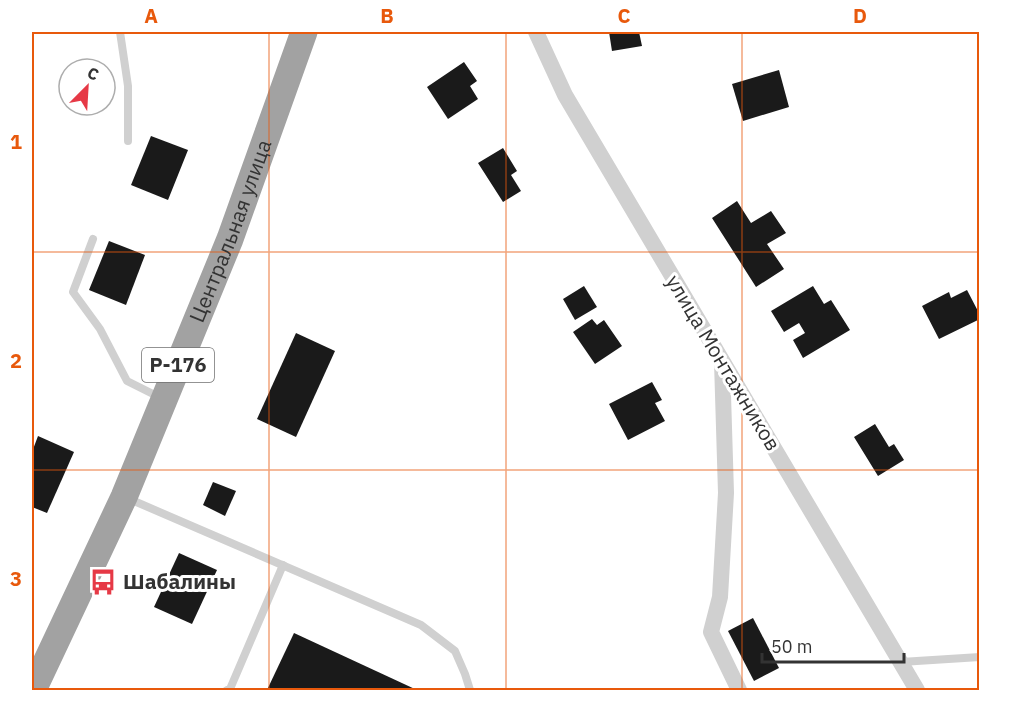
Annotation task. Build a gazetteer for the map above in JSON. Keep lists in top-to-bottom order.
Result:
{
  "streets": {
    "highway": ["Центральная улица", "Р-176"],
    "street": ["улица Монтажников"]
  },
  "places": {
    "bus stop": ["Шабалины"]
  },
  "scale_bar": "50 m",
  "north": "top right",
  "grid": {
    "columns": [
      "A",
      "B",
      "C",
      "D"
    ],
    "rows": ["1", "2", "3"]
  }
}
